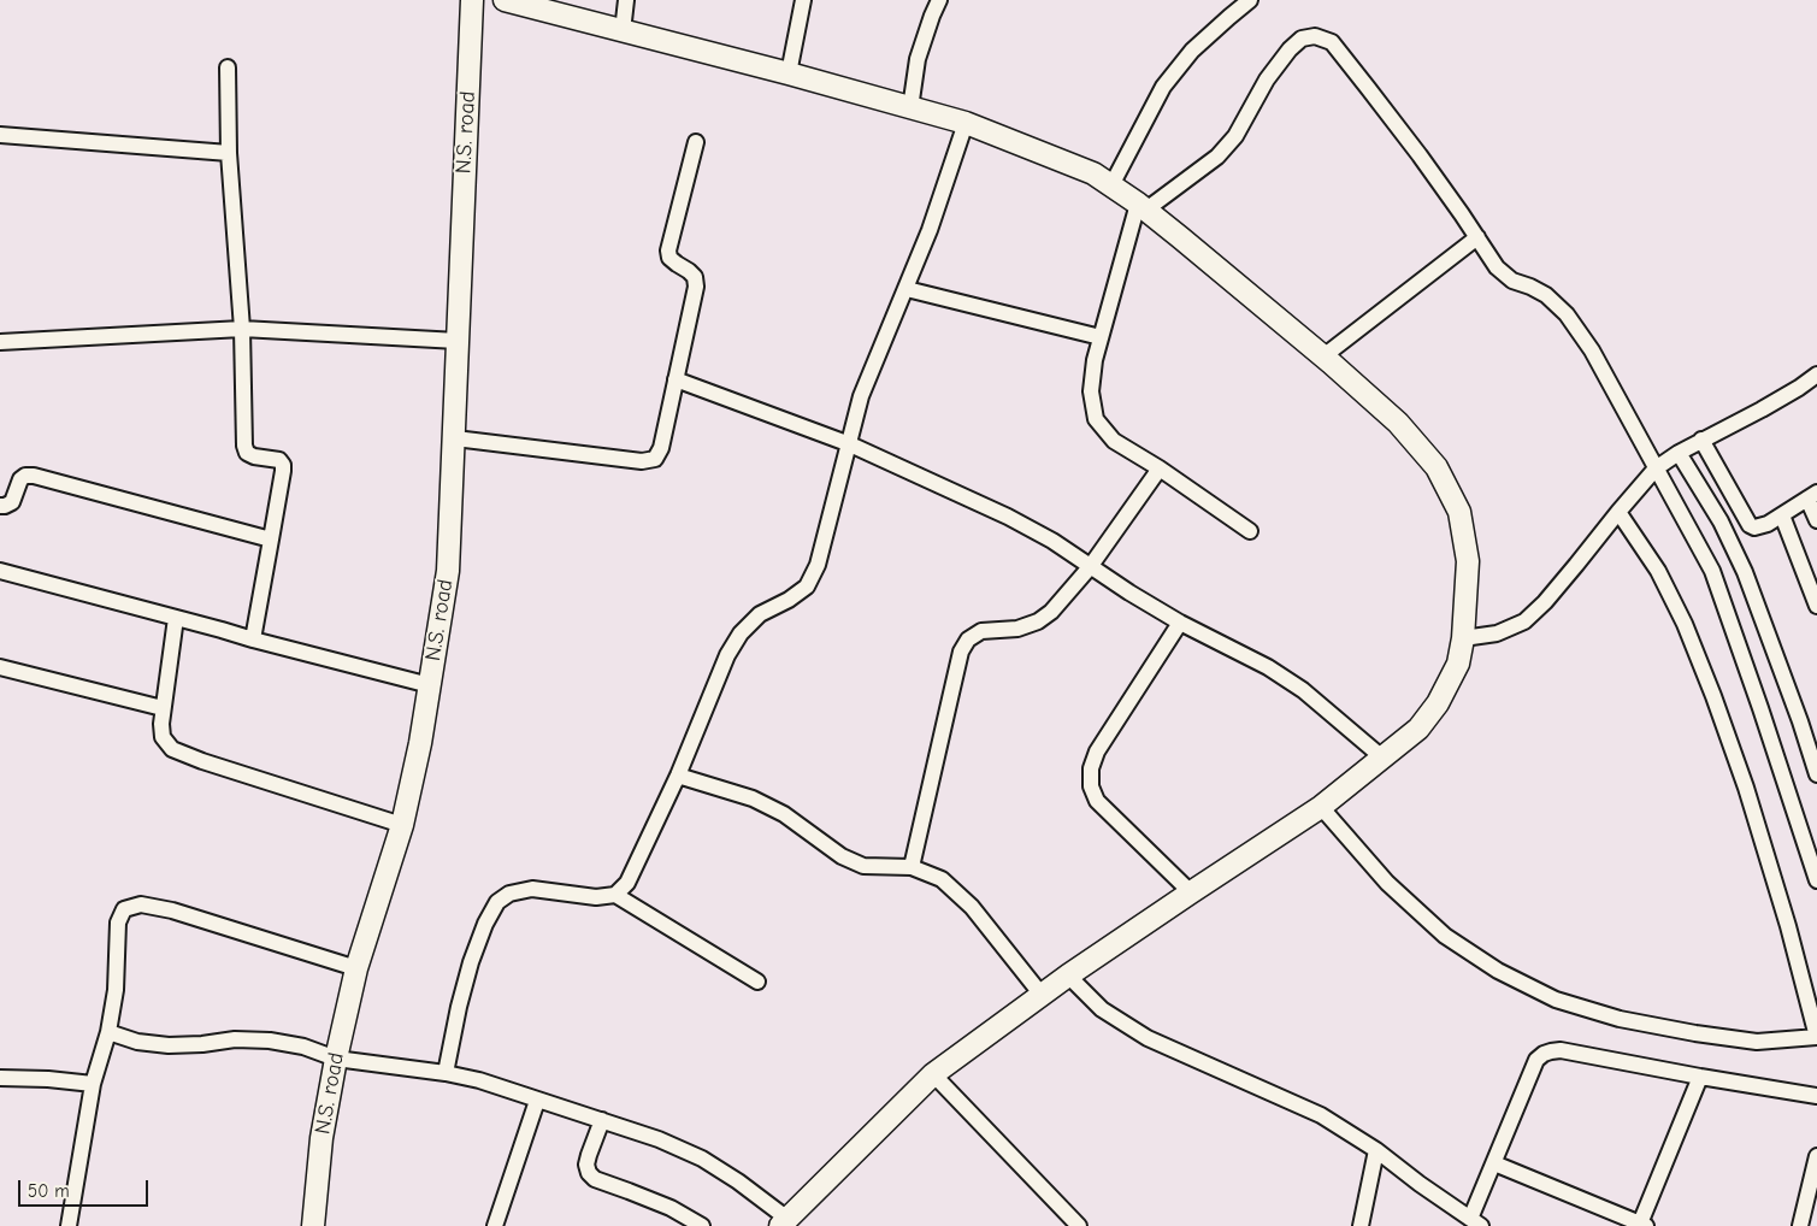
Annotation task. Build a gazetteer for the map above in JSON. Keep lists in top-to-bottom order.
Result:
{
  "streets": {
    "street": ["N.S. road"]
  },
  "scale_bar": "50 m"
}
